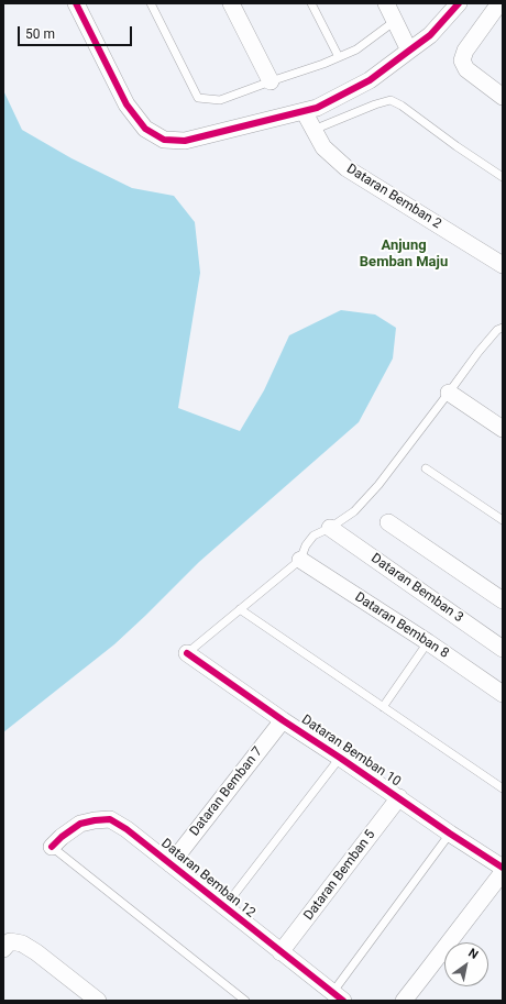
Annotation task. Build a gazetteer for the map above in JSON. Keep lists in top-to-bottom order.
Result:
{
  "streets": {
    "street": [
      "Dataran Bemban 2",
      "Dataran Bemban 3",
      "Dataran Bemban 8",
      "Dataran Bemban 10",
      "Dataran Bemban 7",
      "Dataran Bemban 5",
      "Dataran Bemban 12"
    ]
  },
  "crossings": [
    ["Dataran Bemban 10", "Dataran Bemban 7"],
    ["Dataran Bemban 10", "Dataran Bemban 5"],
    ["Dataran Bemban 7", "Dataran Bemban 12"],
    ["Dataran Bemban 5", "Dataran Bemban 12"]
  ],
  "districts": ["Anjung Bemban Maju"],
  "scale_bar": "50 m",
  "north": "top right"
}
